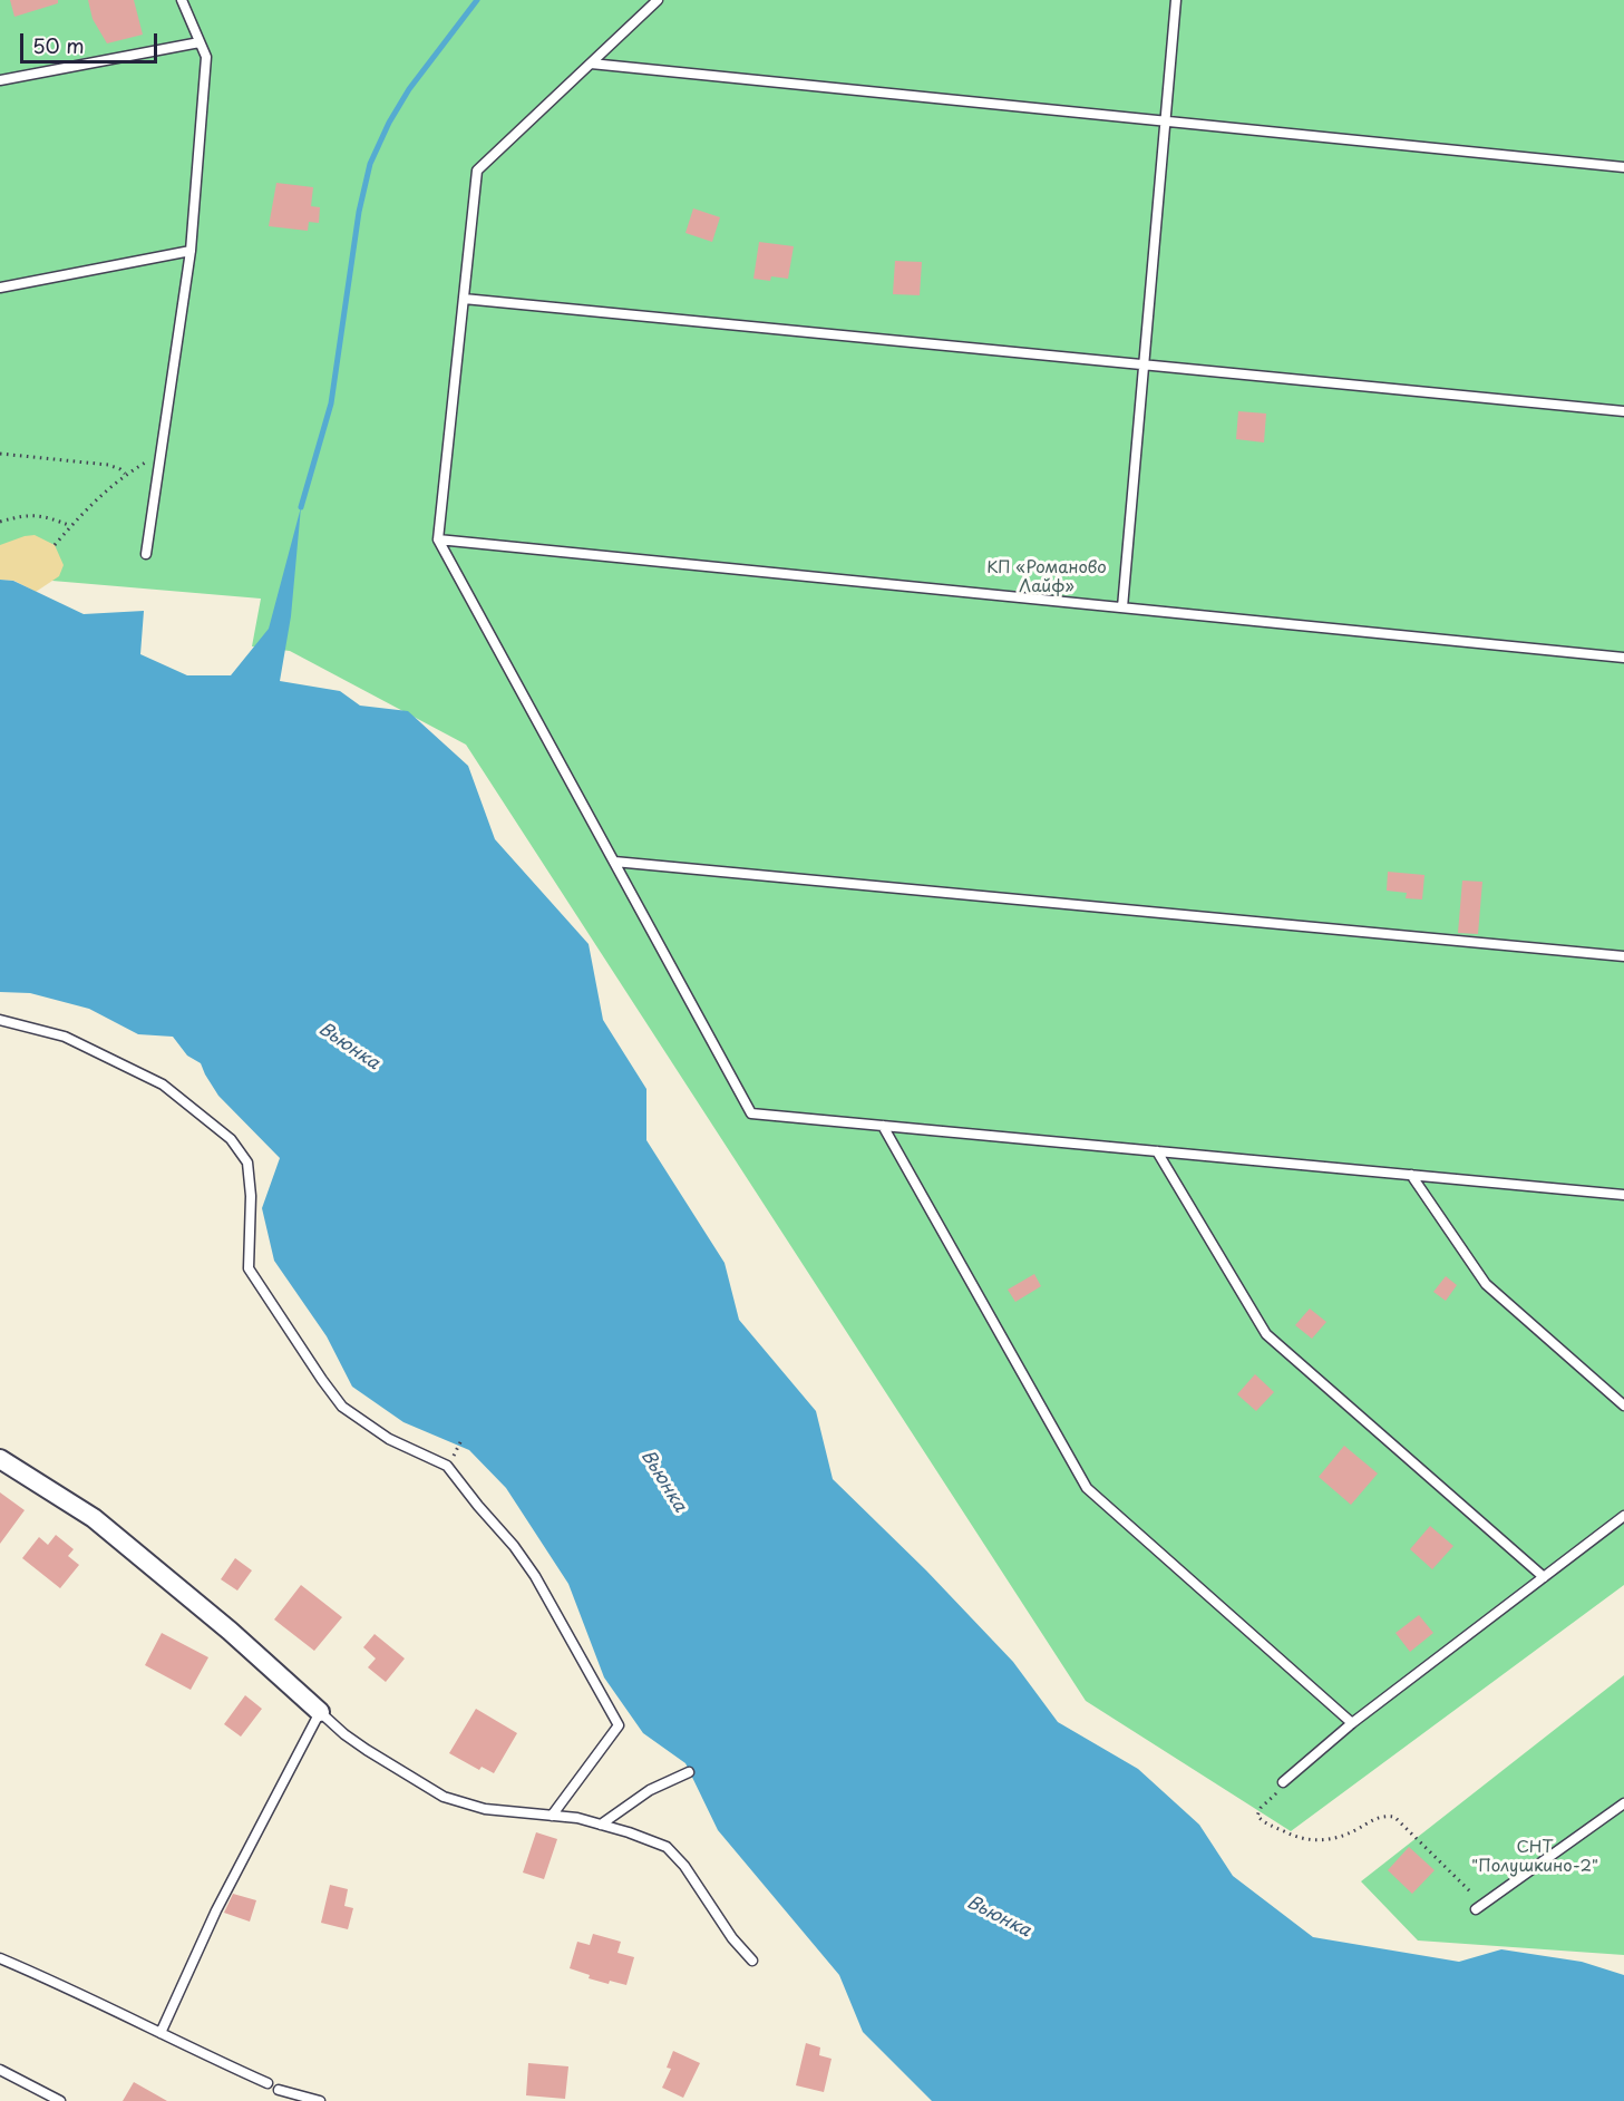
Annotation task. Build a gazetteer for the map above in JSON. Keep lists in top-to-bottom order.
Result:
{
  "water": ["Вьюнка"],
  "parks": ["КП «Романово Лайф»", "СНТ \"Полушкино-2\""],
  "scale_bar": "50 m"
}
